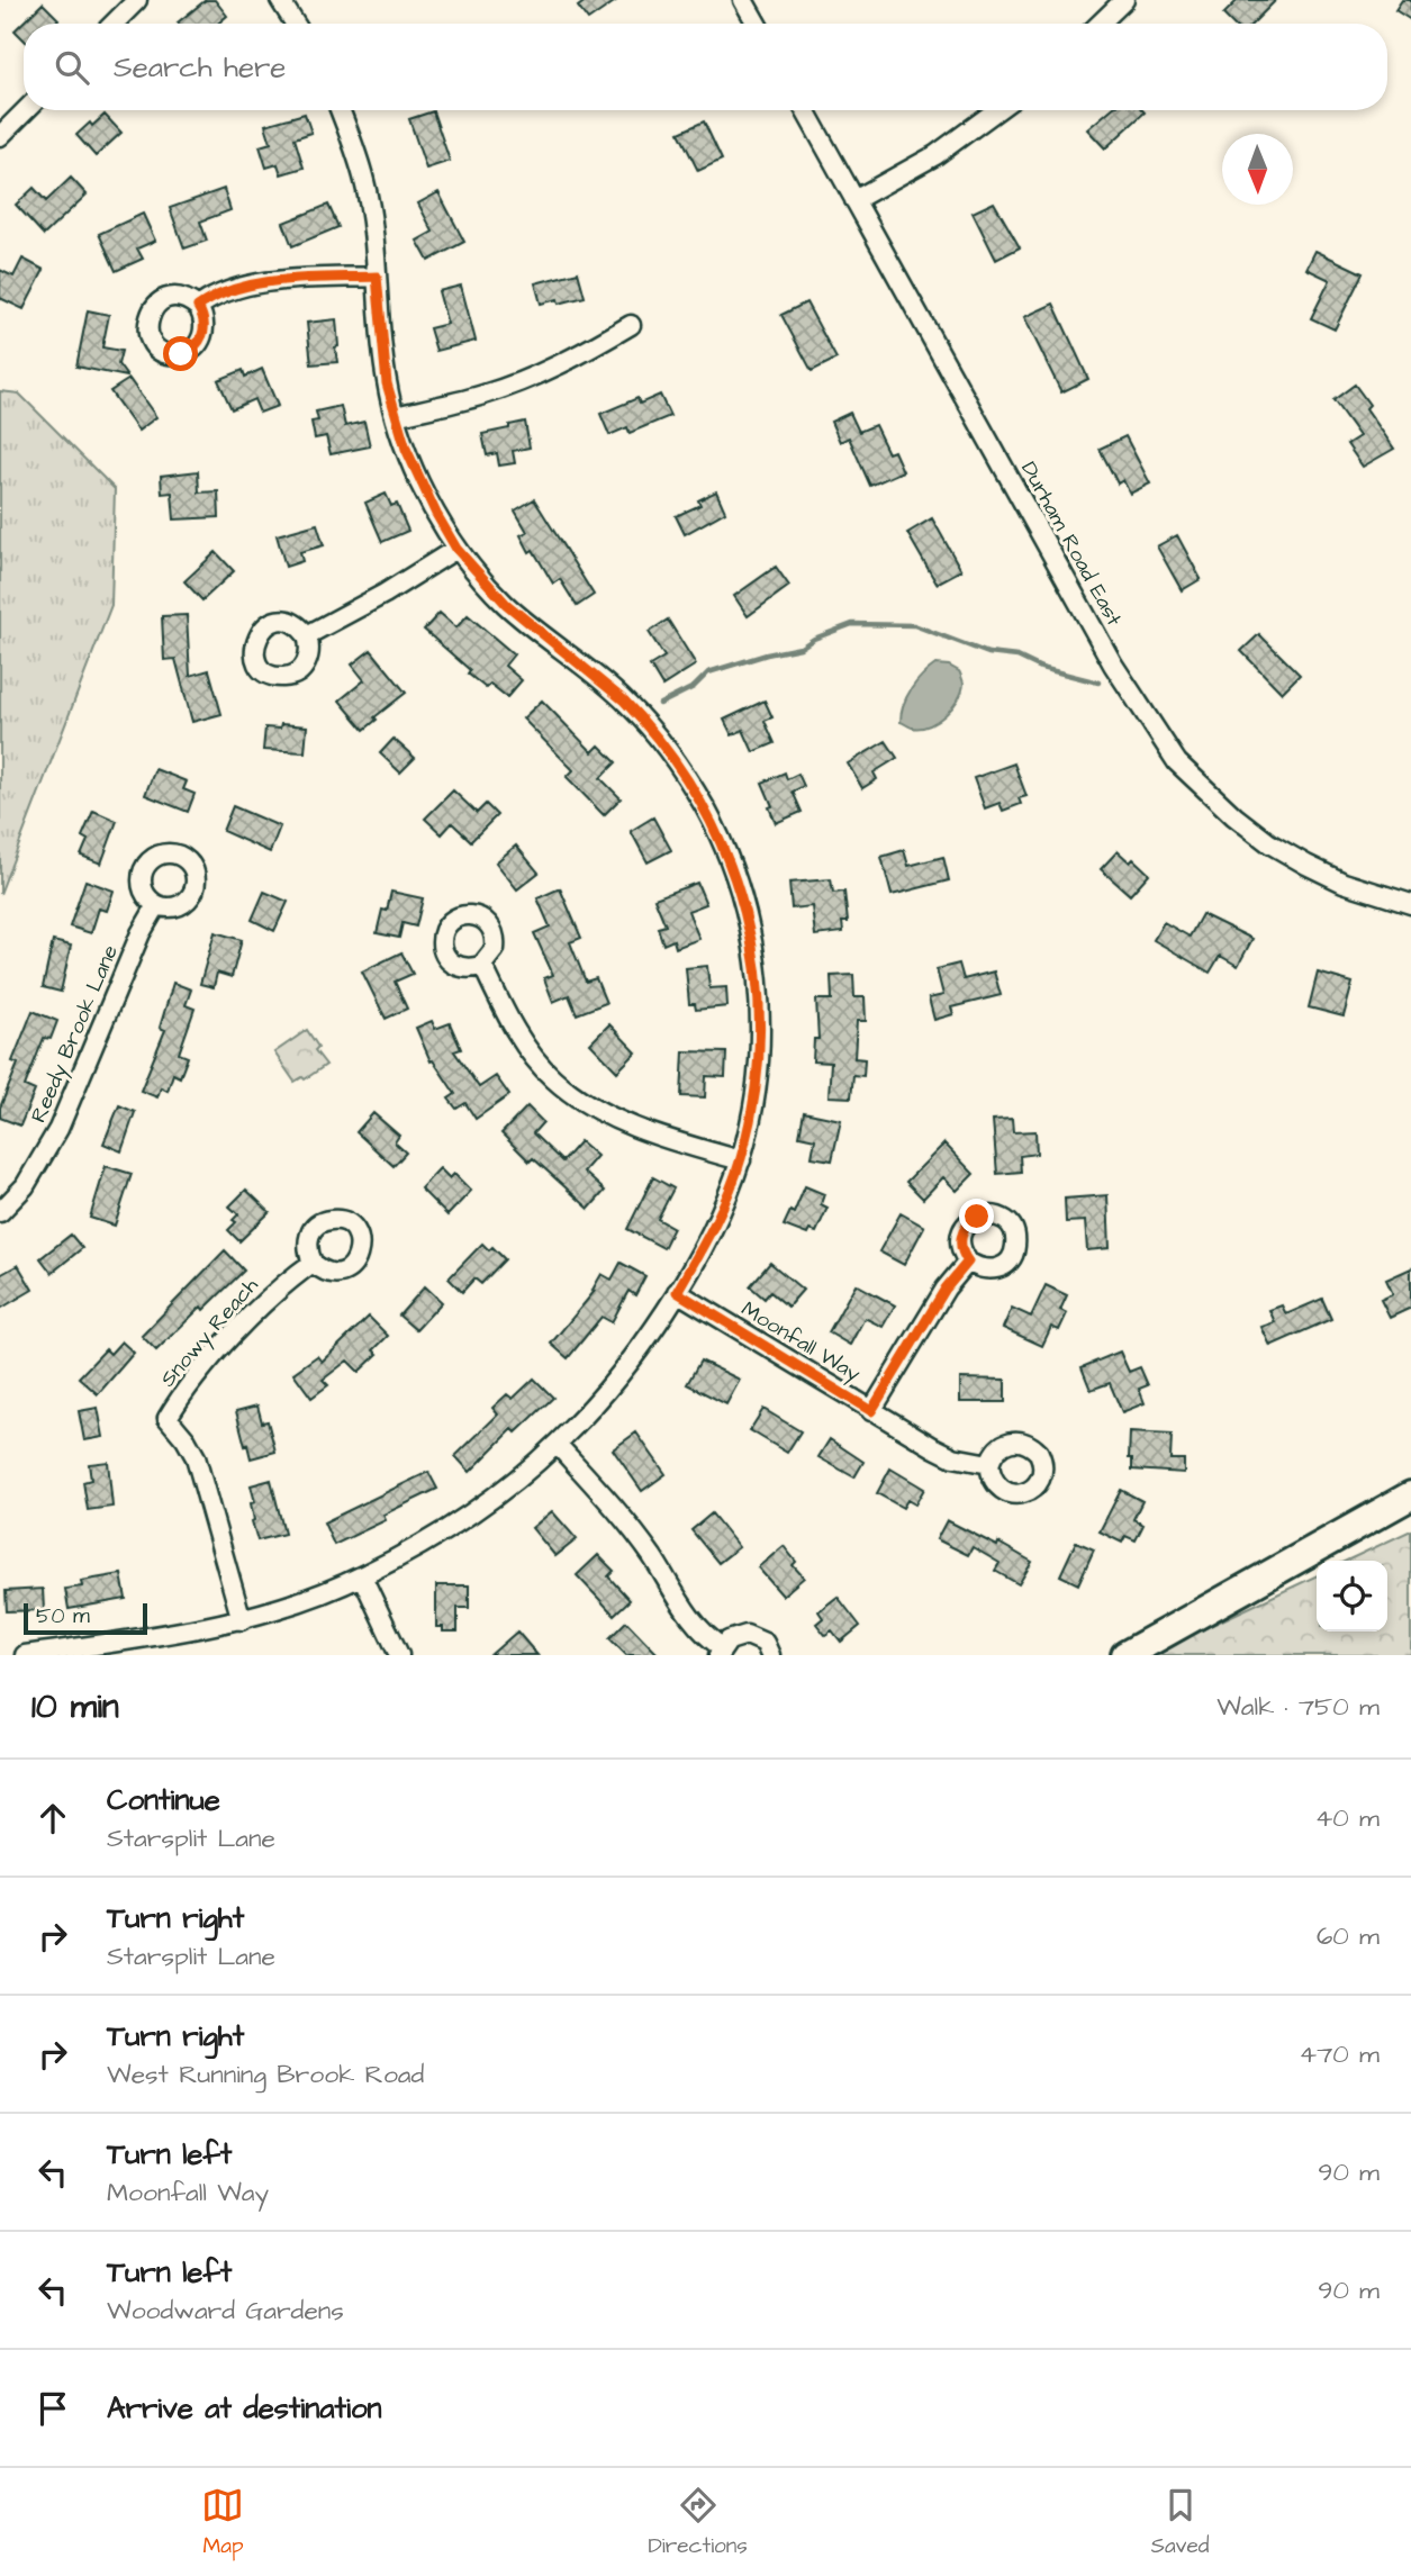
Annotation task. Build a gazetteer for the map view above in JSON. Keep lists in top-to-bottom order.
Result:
{
  "streets": {
    "street": [
      "Durham Road East",
      "Reedy Brook Lane",
      "Snowy Reach",
      "Moonfall Way"
    ]
  },
  "scale_bar": "50 m",
  "north": "bottom",
  "page": {
    "search": "Search here",
    "scale": "50 m",
    "heading": ["10 min", "Walk · 750 m"],
    "list": [
      ["Continue", "Starsplit Lane", "40 m"],
      ["Turn right", "Starsplit Lane", "60 m"],
      ["Turn right", "West Running Brook Road", "470 m"],
      ["Turn left", "Moonfall Way", "90 m"],
      ["Turn left", "Woodward Gardens", "90 m"],
      "Arrive at destination"
    ],
    "nav": ["Map", "Directions", "Saved"]
  }
}
